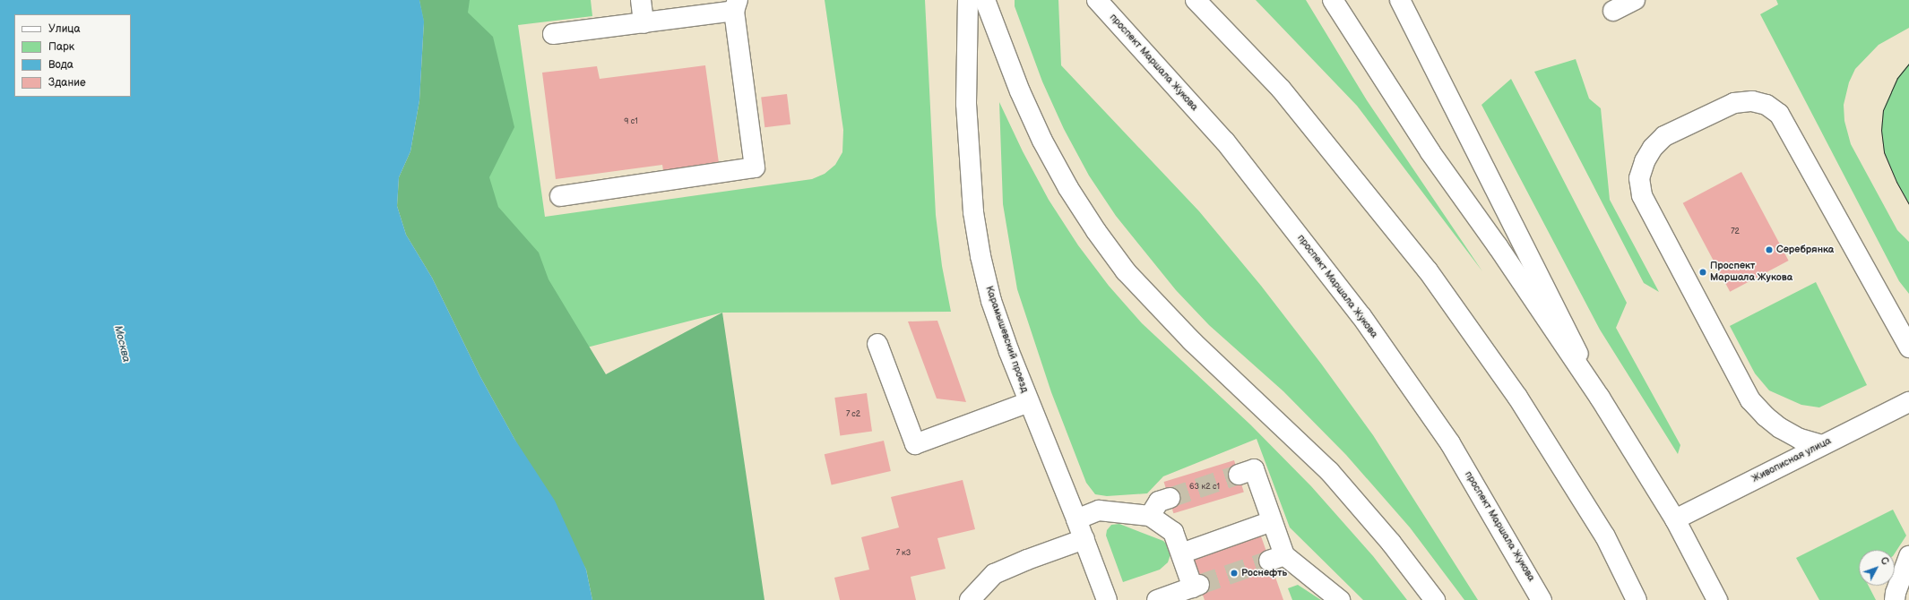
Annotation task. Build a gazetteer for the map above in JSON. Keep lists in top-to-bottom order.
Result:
{
  "streets": {
    "main road": ["проспект Маршала Жукова", "Карамышевский проезд", "Живописная улица"]
  },
  "water": ["Москва"],
  "places": ["Серебрянка", "Проспект Маршала Жукова", "Роснефть"],
  "house_numbers": [
    "9 с1",
    "72",
    "7 с2",
    "63 к2 с1",
    "7 к3"
  ],
  "legend": [
    "Улица",
    "Парк",
    "Вода",
    "Здание"
  ],
  "north": "top right"
}
